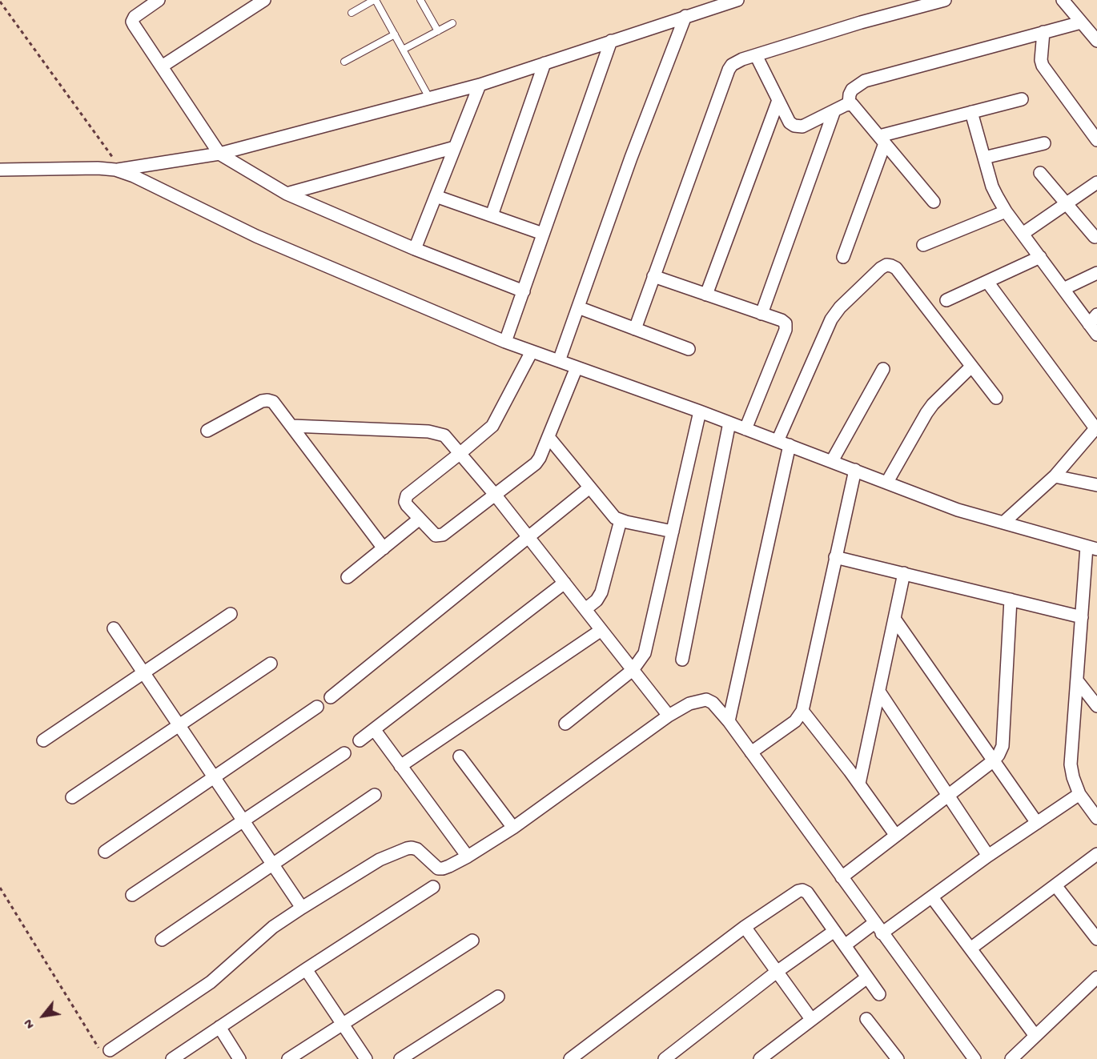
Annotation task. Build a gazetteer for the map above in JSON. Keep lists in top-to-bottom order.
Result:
{
  "north": "bottom left"
}
